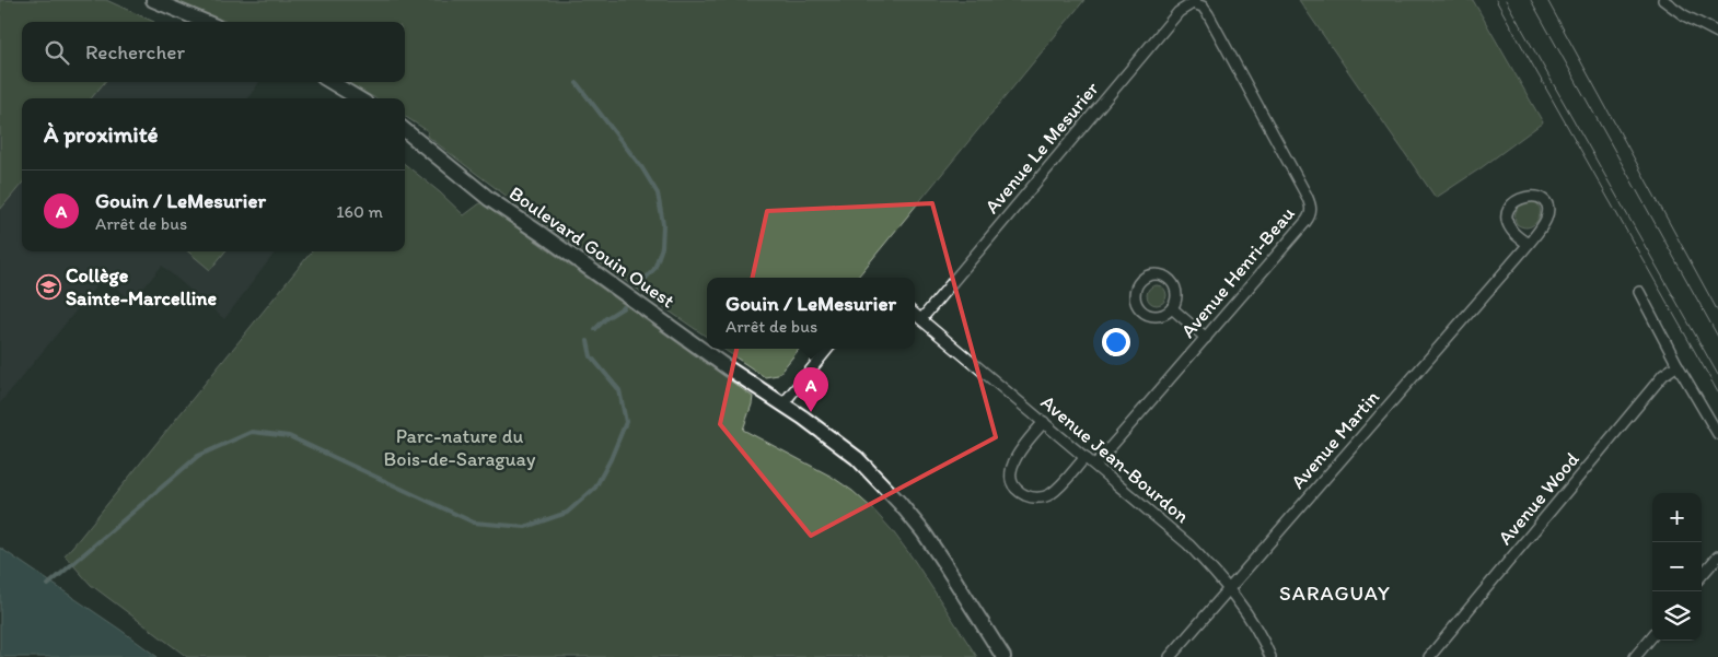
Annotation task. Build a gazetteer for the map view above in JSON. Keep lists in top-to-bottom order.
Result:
{
  "streets": {
    "street": [
      "Avenue Le Mesurier",
      "Boulevard Gouin Ouest",
      "Avenue Henri-Beau",
      "Avenue Martin",
      "Avenue Jean-Bourdon",
      "Avenue Wood"
    ]
  },
  "crossings": [
    ["Avenue Le Mesurier", "Avenue Henri-Beau"],
    ["Avenue Le Mesurier", "Avenue Jean-Bourdon"],
    ["Avenue Henri-Beau", "Avenue Jean-Bourdon"],
    ["Avenue Martin", "Avenue Jean-Bourdon"]
  ],
  "districts": ["SARAGUAY"],
  "parks": ["Parc-nature du Bois-de-Saraguay"],
  "places": {
    "school or university": ["Collège Sainte-Marcelline"]
  },
  "page": {
    "search": "Rechercher",
    "heading": "À proximité",
    "list": [
      {
        "mark": "A",
        "name": "Gouin / LeMesurier",
        "note": "Arrêt de bus",
        "value": "160 m"
      }
    ],
    "popup": ["Gouin / LeMesurier", "Arrêt de bus"],
    "pins": "A",
    "map_buttons": ["+", "−"]
  }
}
